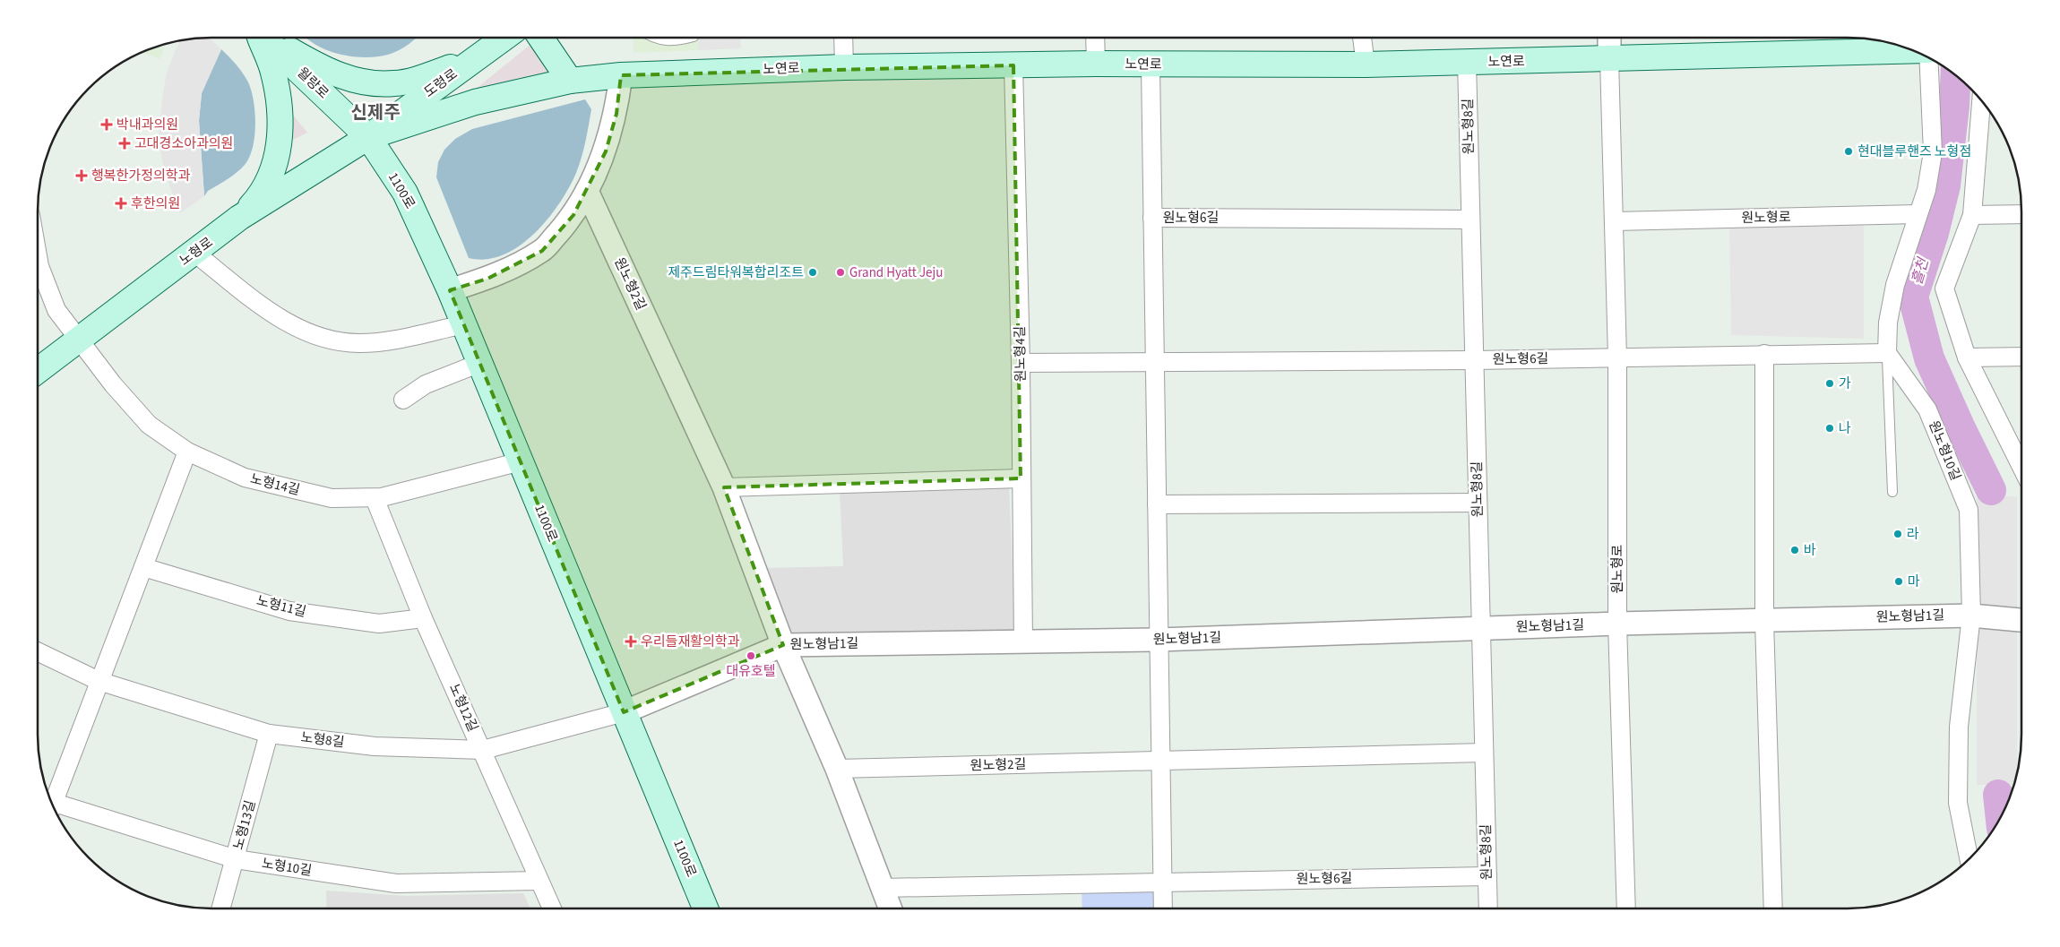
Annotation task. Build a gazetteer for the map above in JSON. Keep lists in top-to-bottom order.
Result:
{
  "streets": {
    "main road": [
      "노연로",
      "월랑로",
      "도령로",
      "1100로",
      "노형로"
    ],
    "street": [
      "원노형8길",
      "원노형6길",
      "원노형로",
      "원노형2길",
      "원노형4길",
      "원노형10길",
      "노형14길",
      "노형11길",
      "원노형남1길",
      "노형12길",
      "노형8길",
      "노형13길",
      "노형10길"
    ]
  },
  "crossings": [
    ["노연로", "월랑로"],
    ["노연로", "도령로"],
    ["노연로", "원노형8길"],
    ["노연로", "1100로"],
    ["노연로", "원노형6길"],
    ["노연로", "원노형로"],
    ["노연로", "노형로"],
    ["노연로", "원노형4길"],
    ["월랑로", "도령로"],
    ["월랑로", "1100로"],
    ["월랑로", "노형로"],
    ["도령로", "1100로"],
    ["도령로", "노형로"],
    ["원노형8길", "원노형6길"],
    ["원노형8길", "원노형남1길"],
    ["1100로", "노형로"],
    ["1100로", "노형14길"],
    ["1100로", "원노형남1길"],
    ["1100로", "노형8길"],
    ["원노형6길", "원노형로"],
    ["원노형6길", "원노형2길"],
    ["원노형6길", "원노형4길"],
    ["원노형6길", "원노형10길"],
    ["원노형6길", "원노형남1길"],
    ["원노형로", "원노형남1길"],
    ["노형로", "노형14길"],
    ["원노형2길", "원노형남1길"],
    ["원노형4길", "원노형남1길"],
    ["원노형10길", "원노형남1길"],
    ["노형14길", "노형12길"],
    ["노형11길", "노형12길"],
    ["원노형남1길", "노형8길"],
    ["노형12길", "노형8길"],
    ["노형12길", "노형10길"],
    ["노형8길", "노형13길"],
    ["노형13길", "노형10길"]
  ],
  "districts": ["신제주"],
  "water": ["흘천"],
  "places": {
    "health": [
      "박내과의원",
      "고대경소아과의원",
      "행복한가정의학과",
      "후한의원",
      "우리들재활의학과"
    ],
    "other": [
      "현대블루핸즈 노형점",
      "제주드림타워복합리조트",
      "Grand Hyatt Jeju",
      "가",
      "나",
      "라",
      "바",
      "마",
      "대유호텔"
    ]
  }
}
